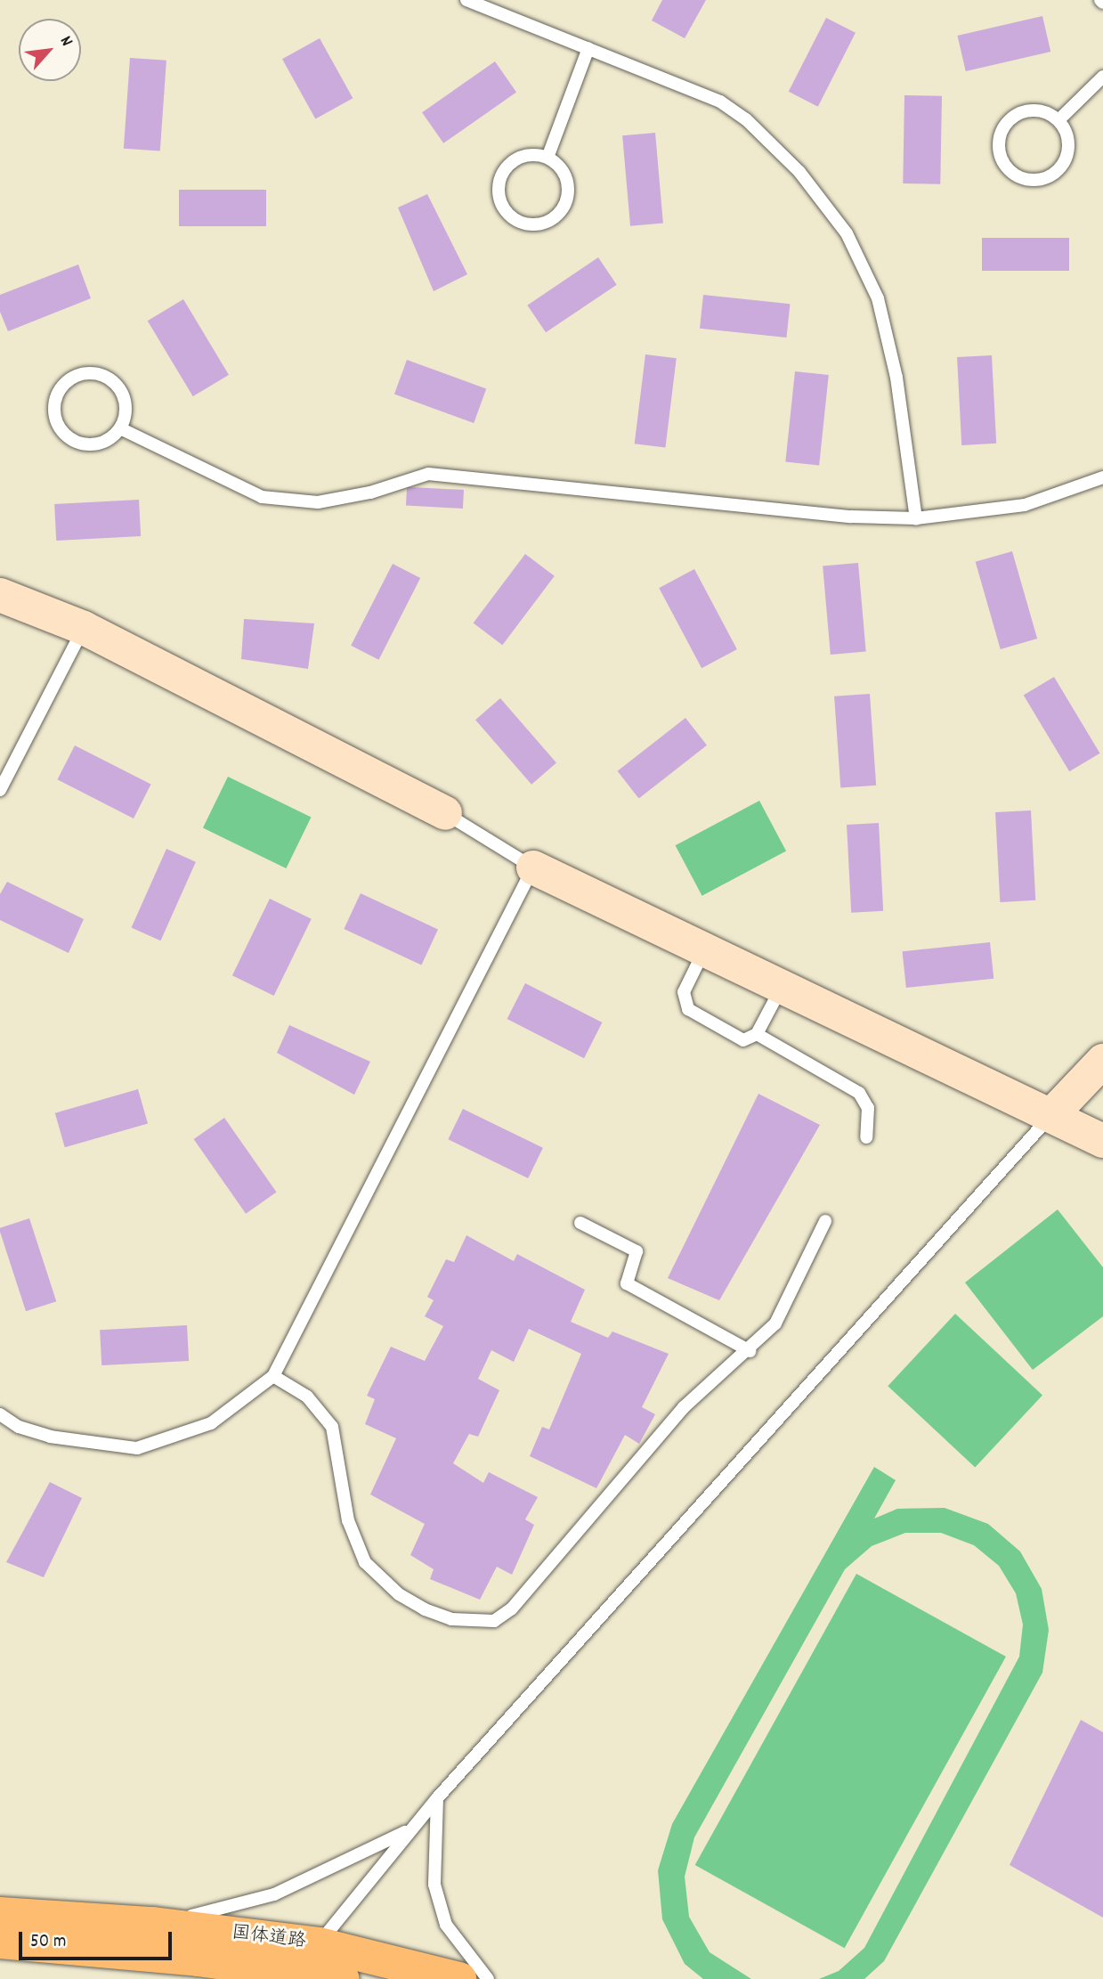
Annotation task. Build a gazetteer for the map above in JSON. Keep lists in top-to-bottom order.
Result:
{
  "streets": {
    "main road": ["国体道路"]
  },
  "scale_bar": "50 m",
  "north": "top right"
}
